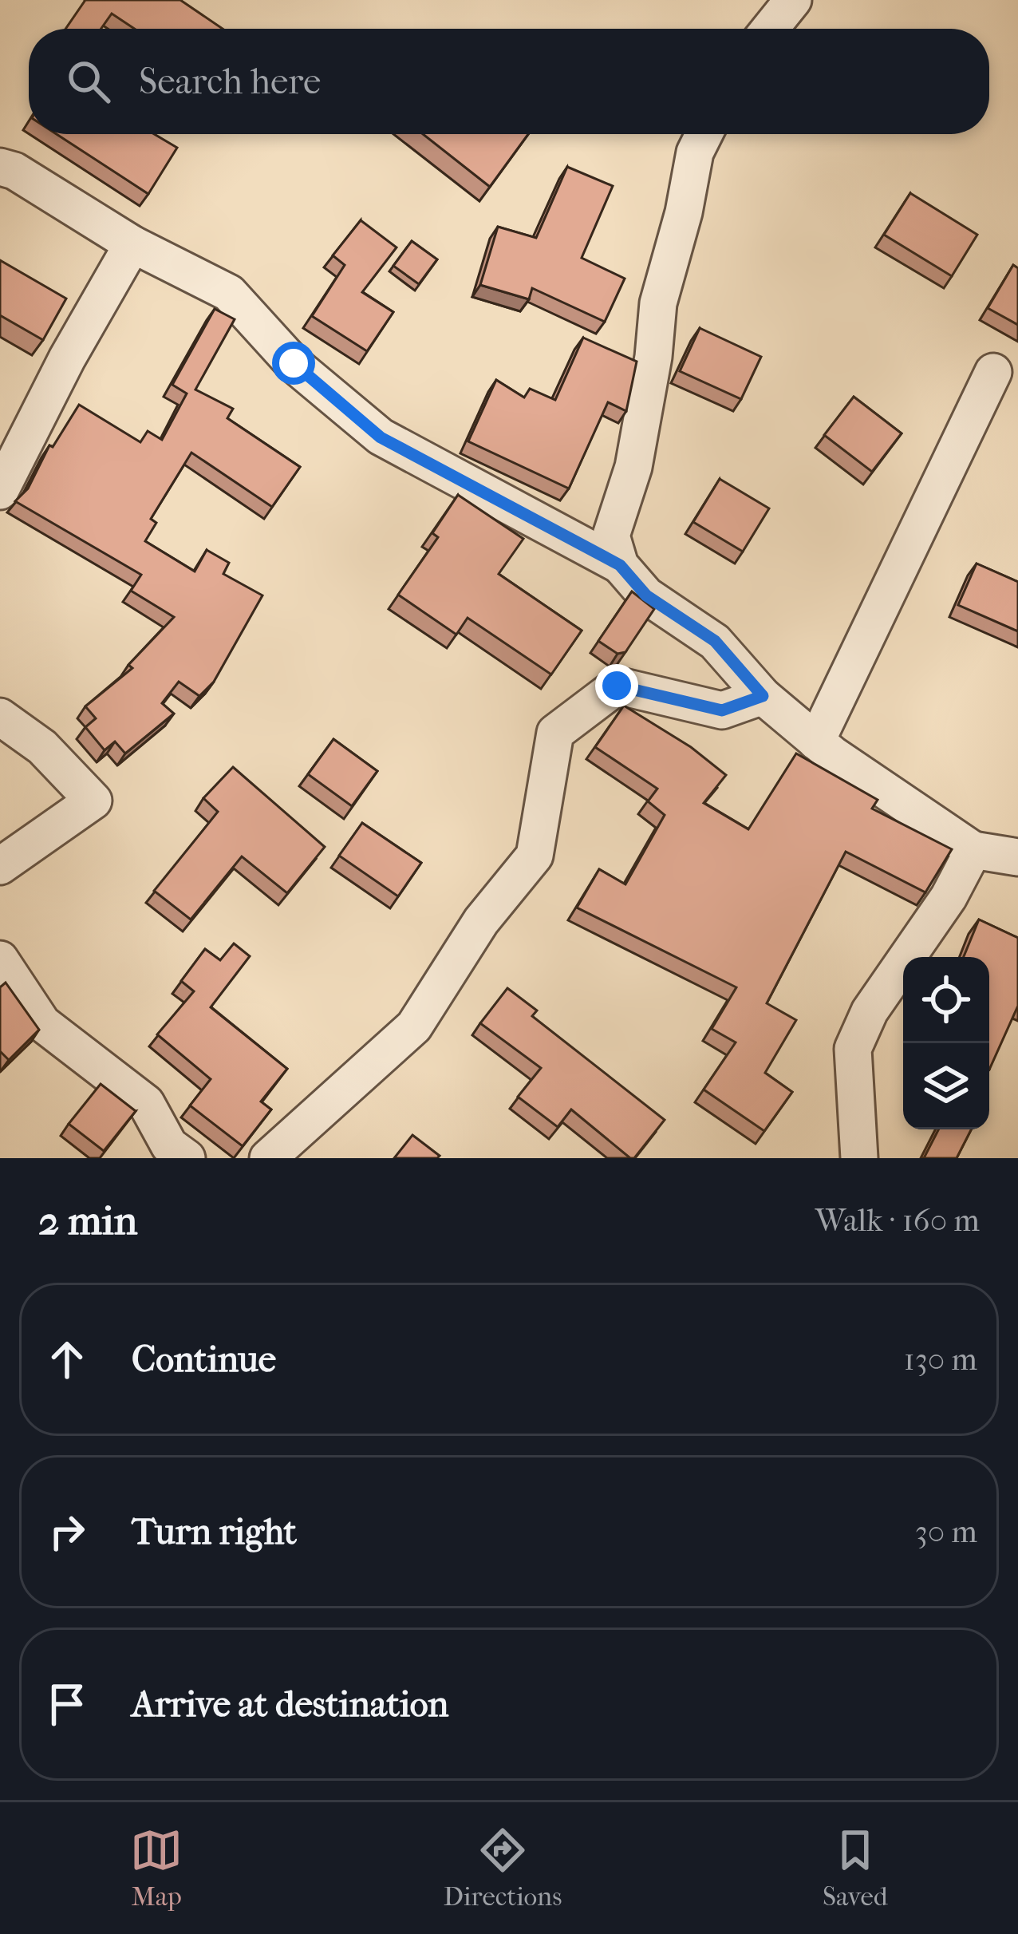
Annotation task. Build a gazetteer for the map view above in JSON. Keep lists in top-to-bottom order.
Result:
{
  "page": {
    "search": "Search here",
    "heading": ["2 min", "Walk · 160 m"],
    "list": [
      ["Continue", "130 m"],
      ["Turn right", "30 m"],
      "Arrive at destination"
    ],
    "nav": ["Map", "Directions", "Saved"]
  }
}
